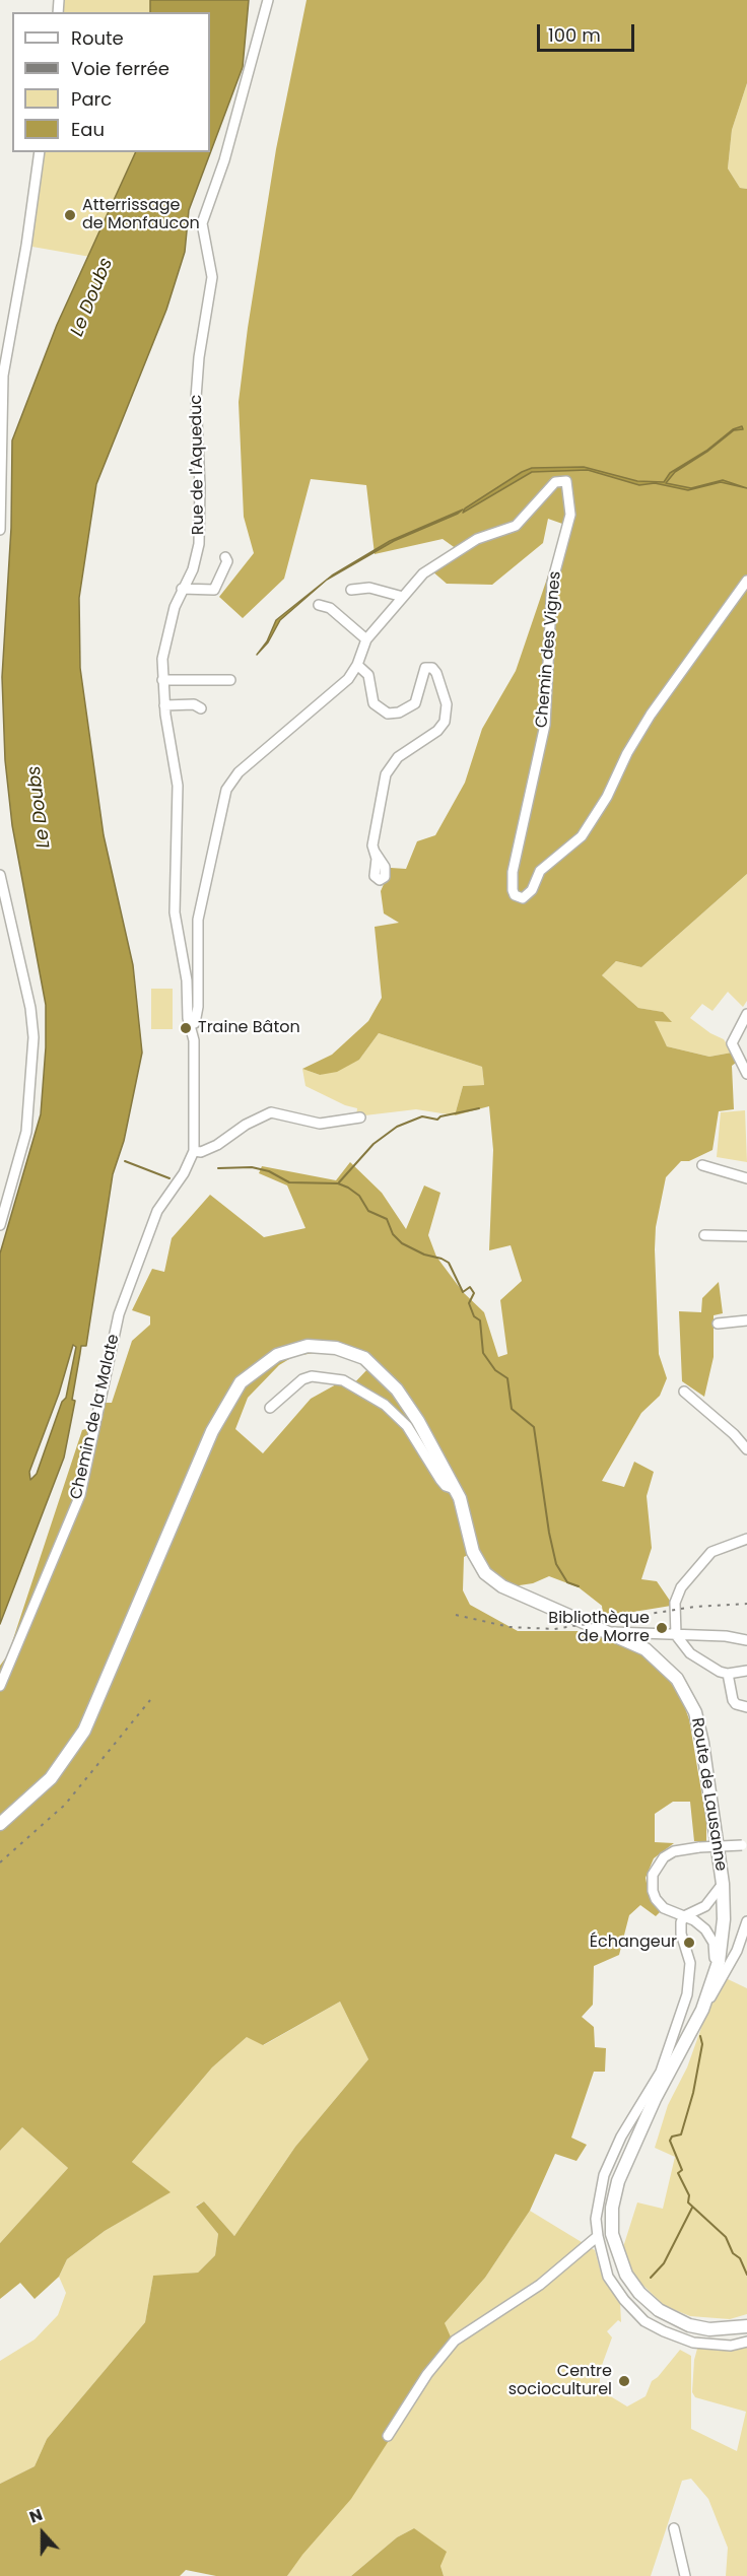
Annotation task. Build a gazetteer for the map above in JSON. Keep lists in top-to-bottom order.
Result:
{
  "streets": {
    "main road": ["Route de Lausanne"],
    "street": ["Rue de l'Aqueduc", "Chemin des Vignes", "Chemin de la Malate"]
  },
  "crossings": [
    ["Rue de l'Aqueduc", "Chemin des Vignes"],
    ["Rue de l'Aqueduc", "Chemin de la Malate"]
  ],
  "water": ["Le Doubs"],
  "places": [
    "Atterrissage de Monfaucon",
    "Traine Bâton",
    "Bibliothèque de Morre",
    "Échangeur",
    "Centre socioculturel"
  ],
  "legend": [
    "Route",
    "Voie ferrée",
    "Parc",
    "Eau"
  ],
  "scale_bar": "100 m",
  "north": "top"
}
